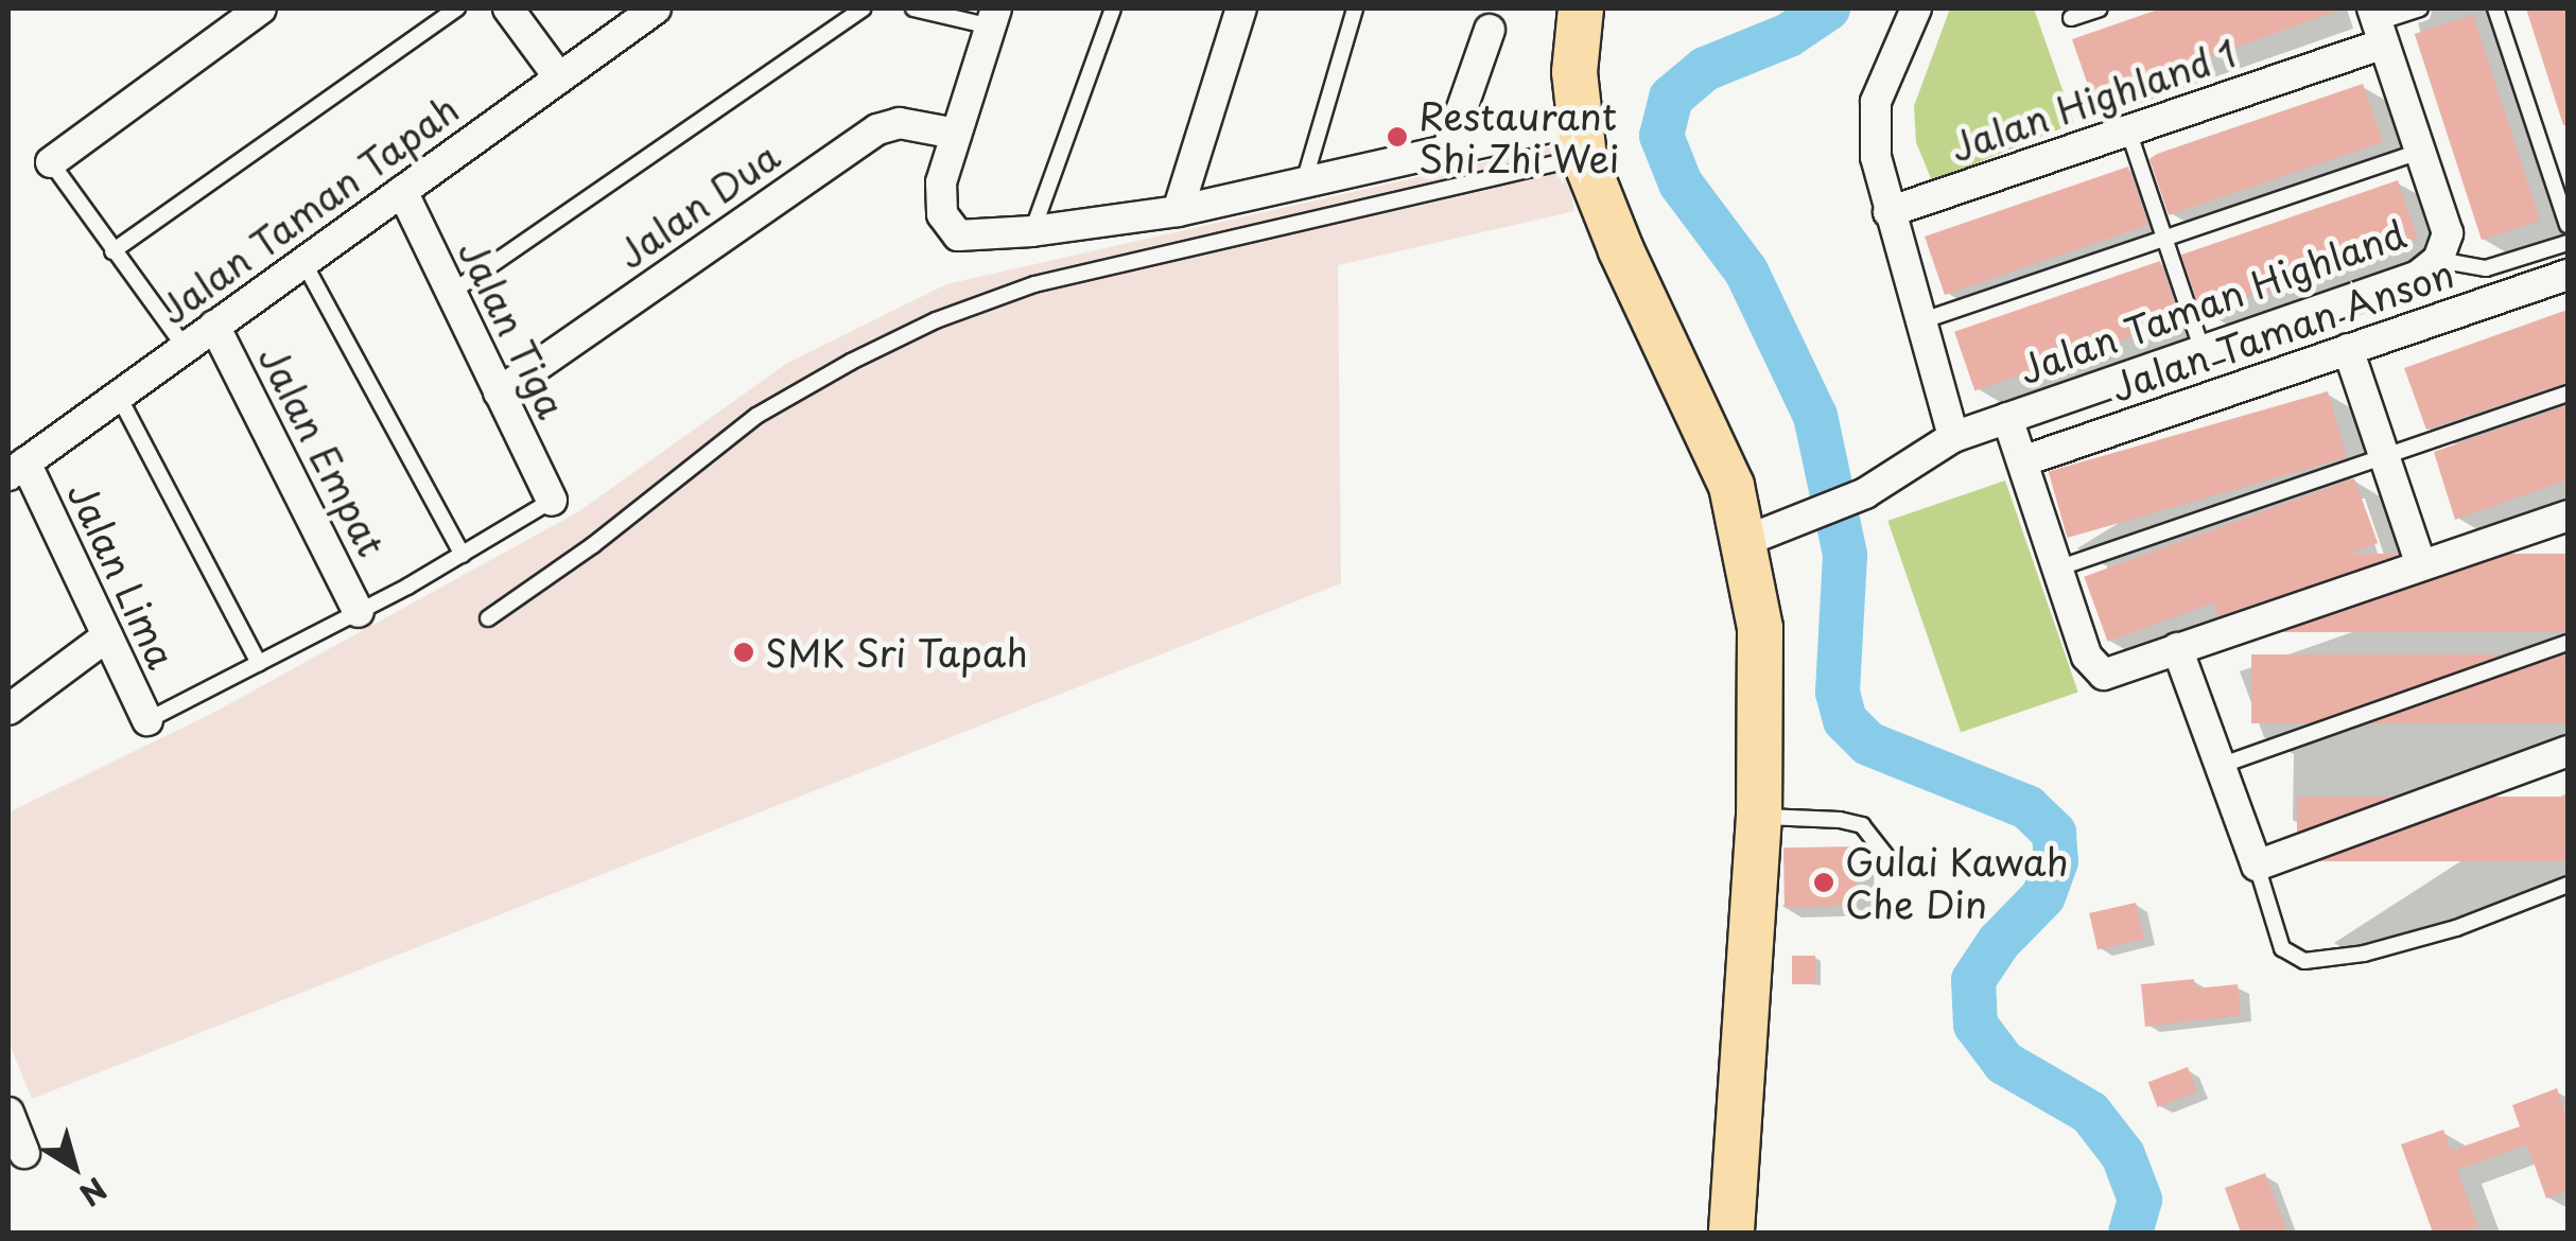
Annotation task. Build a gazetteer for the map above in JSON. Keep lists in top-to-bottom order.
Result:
{
  "streets": {
    "street": [
      "Jalan Highland 1",
      "Jalan Dua",
      "Jalan Taman Tapah",
      "Jalan Taman Highland",
      "Jalan Tiga",
      "Jalan Taman Anson",
      "Jalan Empat",
      "Jalan Lima"
    ]
  },
  "crossings": [
    ["Jalan Dua", "Jalan Tiga"],
    ["Jalan Taman Tapah", "Jalan Tiga"],
    ["Jalan Taman Tapah", "Jalan Empat"],
    ["Jalan Taman Tapah", "Jalan Lima"]
  ],
  "places": ["Restaurant Shi Zhi Wei", "SMK Sri Tapah", "Gulai Kawah Che Din"],
  "north": "bottom right"
}
